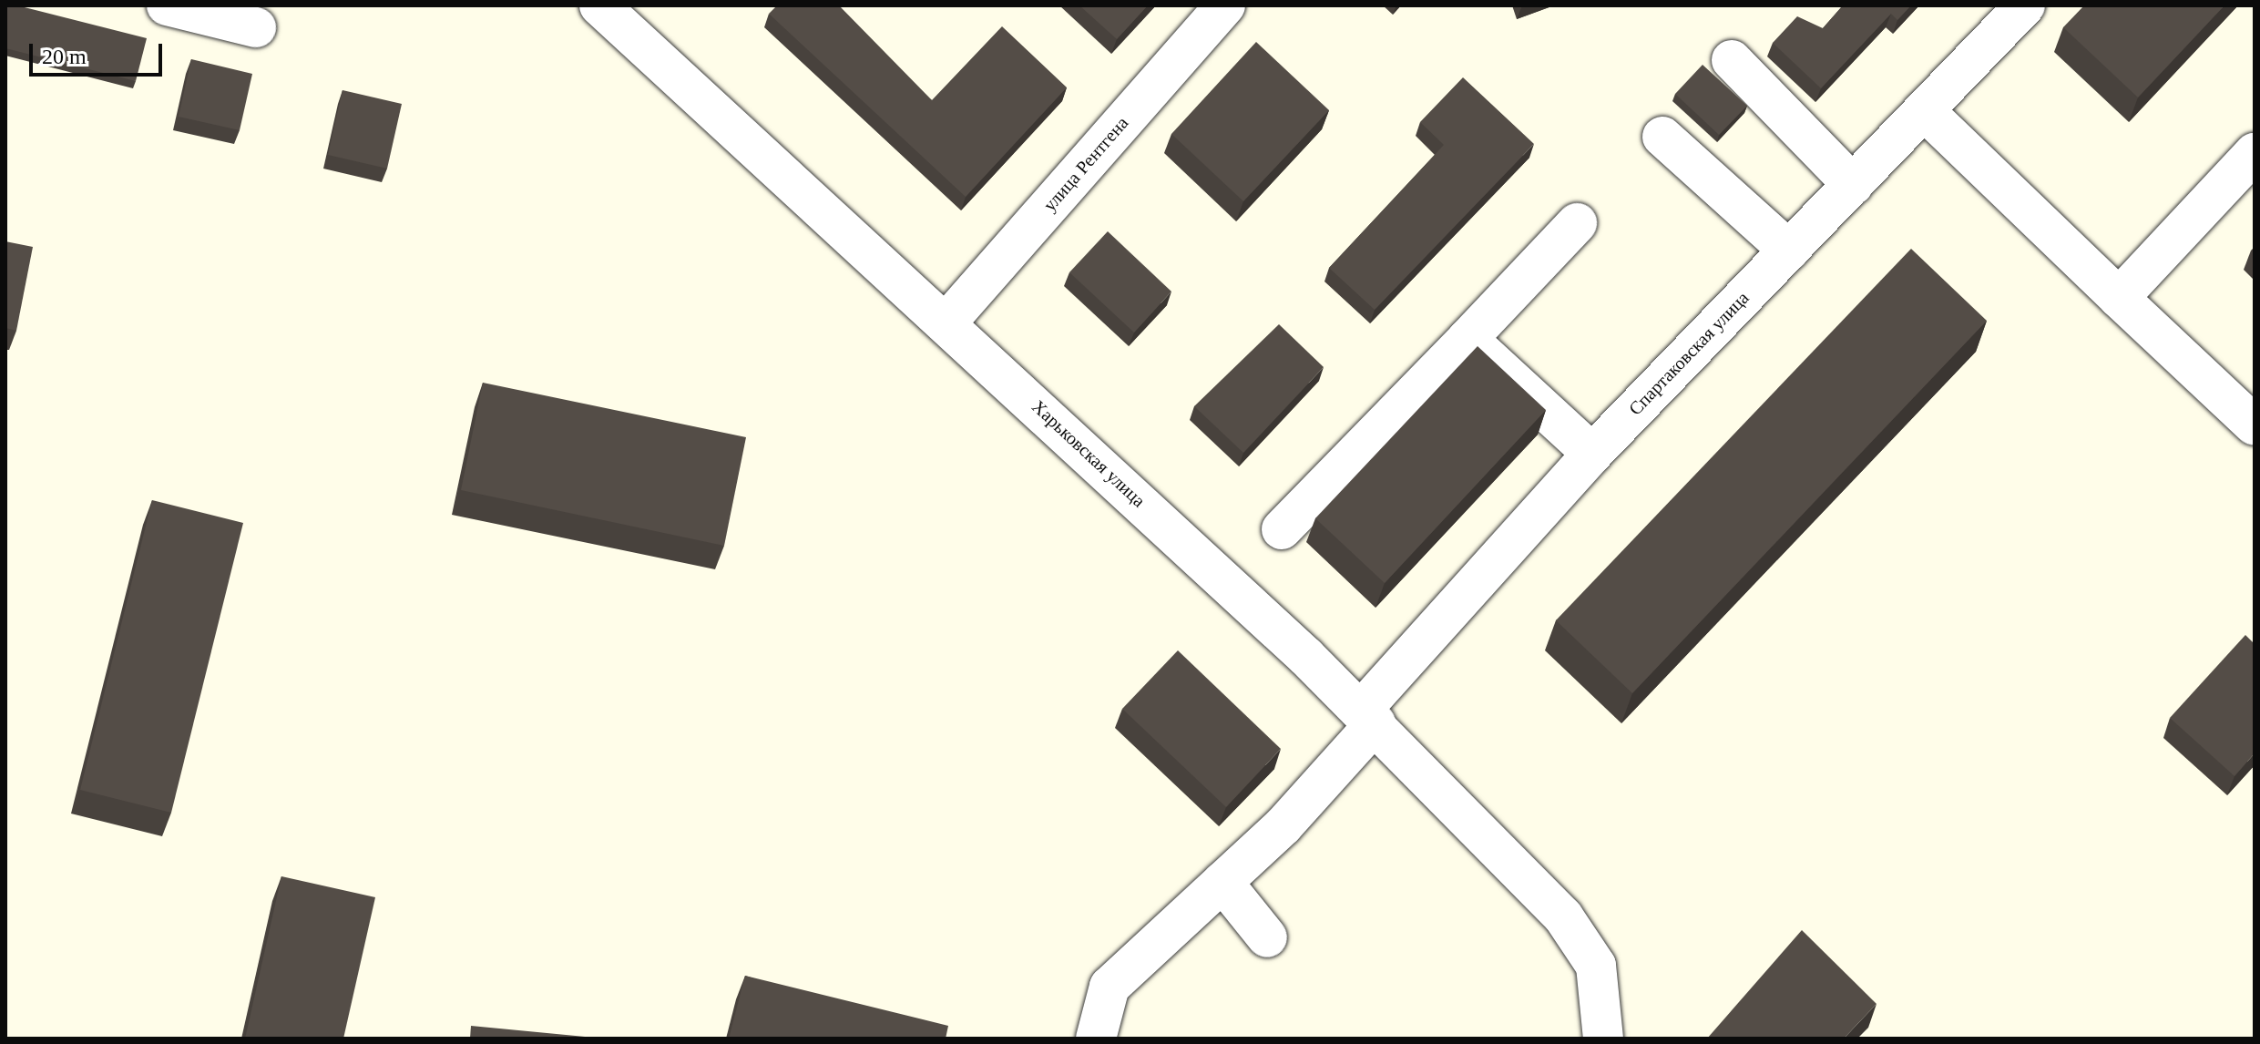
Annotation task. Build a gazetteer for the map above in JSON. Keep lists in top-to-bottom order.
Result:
{
  "streets": {
    "street": ["улица Рентгена", "Спартаковская улица", "Харьковская улица"]
  },
  "crossings": [
    ["улица Рентгена", "Харьковская улица"],
    ["Спартаковская улица", "Харьковская улица"]
  ],
  "scale_bar": "20 m"
}
